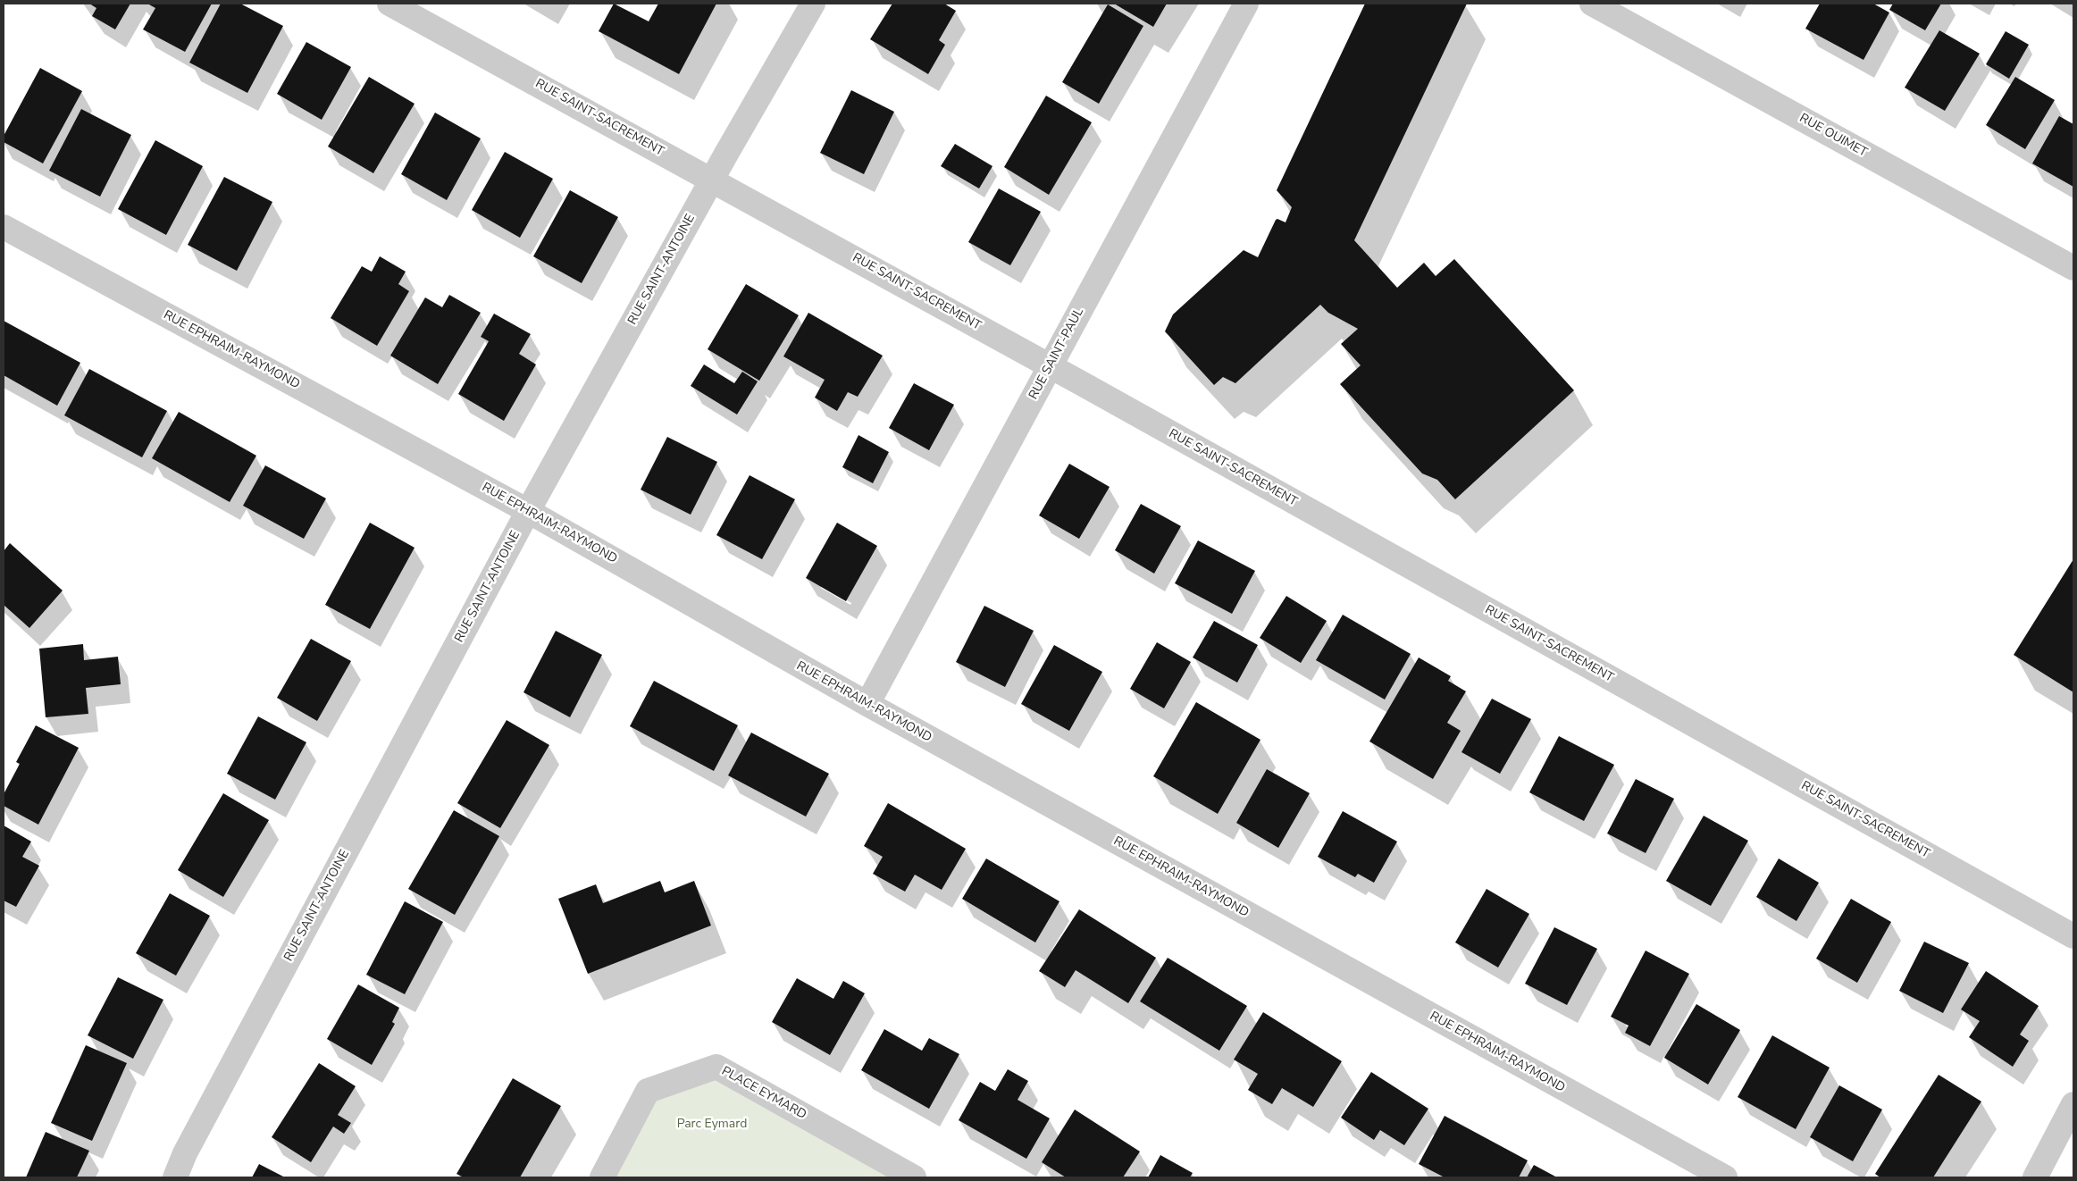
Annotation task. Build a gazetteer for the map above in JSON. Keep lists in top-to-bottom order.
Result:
{
  "streets": {
    "street": [
      "RUE SAINT-SACREMENT",
      "RUE OUIMET",
      "RUE SAINT-ANTOINE",
      "RUE EPHRAIM-RAYMOND",
      "RUE SAINT-PAUL",
      "PLACE EYMARD"
    ]
  },
  "crossings": [
    ["RUE SAINT-SACREMENT", "RUE SAINT-ANTOINE"],
    ["RUE SAINT-SACREMENT", "RUE SAINT-PAUL"],
    ["RUE SAINT-ANTOINE", "RUE EPHRAIM-RAYMOND"],
    ["RUE EPHRAIM-RAYMOND", "RUE SAINT-PAUL"]
  ],
  "parks": ["Parc Eymard"]
}
